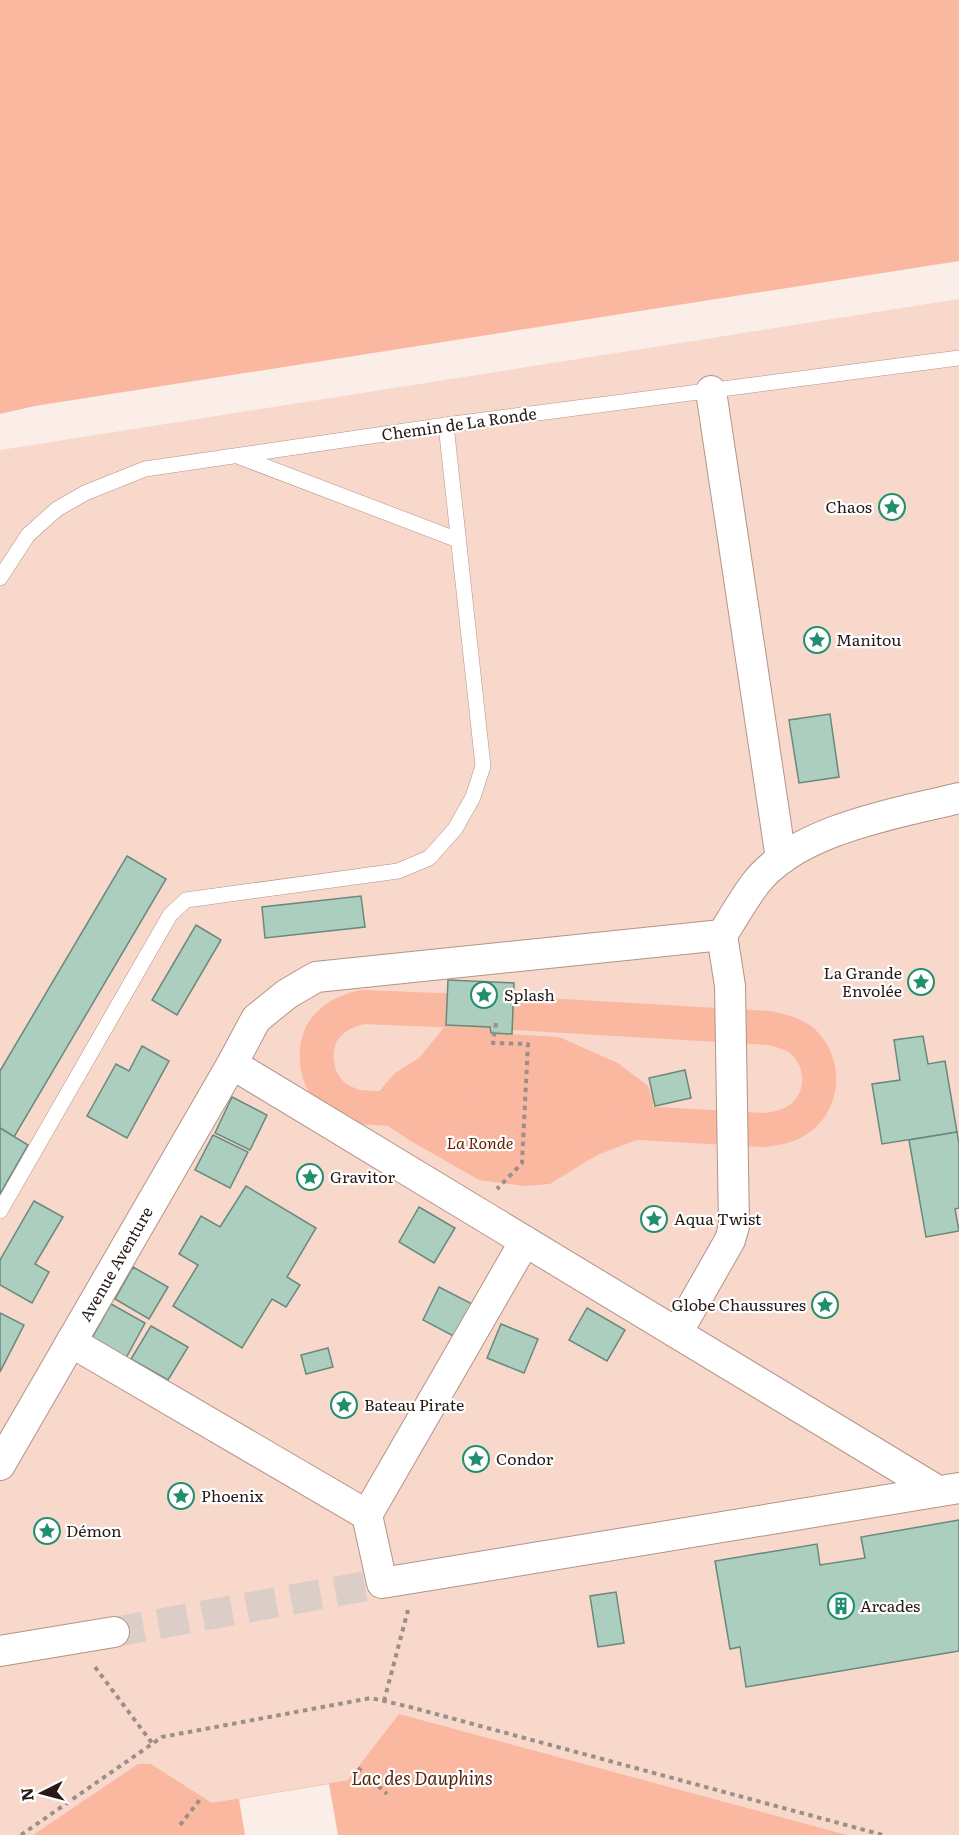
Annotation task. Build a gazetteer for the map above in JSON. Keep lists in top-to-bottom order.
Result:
{
  "streets": {
    "street": ["Avenue Aventure"],
    "lane": ["Chemin de La Ronde"]
  },
  "water": ["Lac des Dauphins"],
  "parks": ["La Ronde"],
  "places": {
    "place": [
      "Chaos",
      "Manitou",
      "La Grande Envolée",
      "Splash",
      "Gravitor",
      "Aqua Twist",
      "Globe Chaussures",
      "Bateau Pirate",
      "Condor",
      "Phoenix",
      "Démon"
    ],
    "building": ["Arcades"]
  },
  "north": "left"
}
